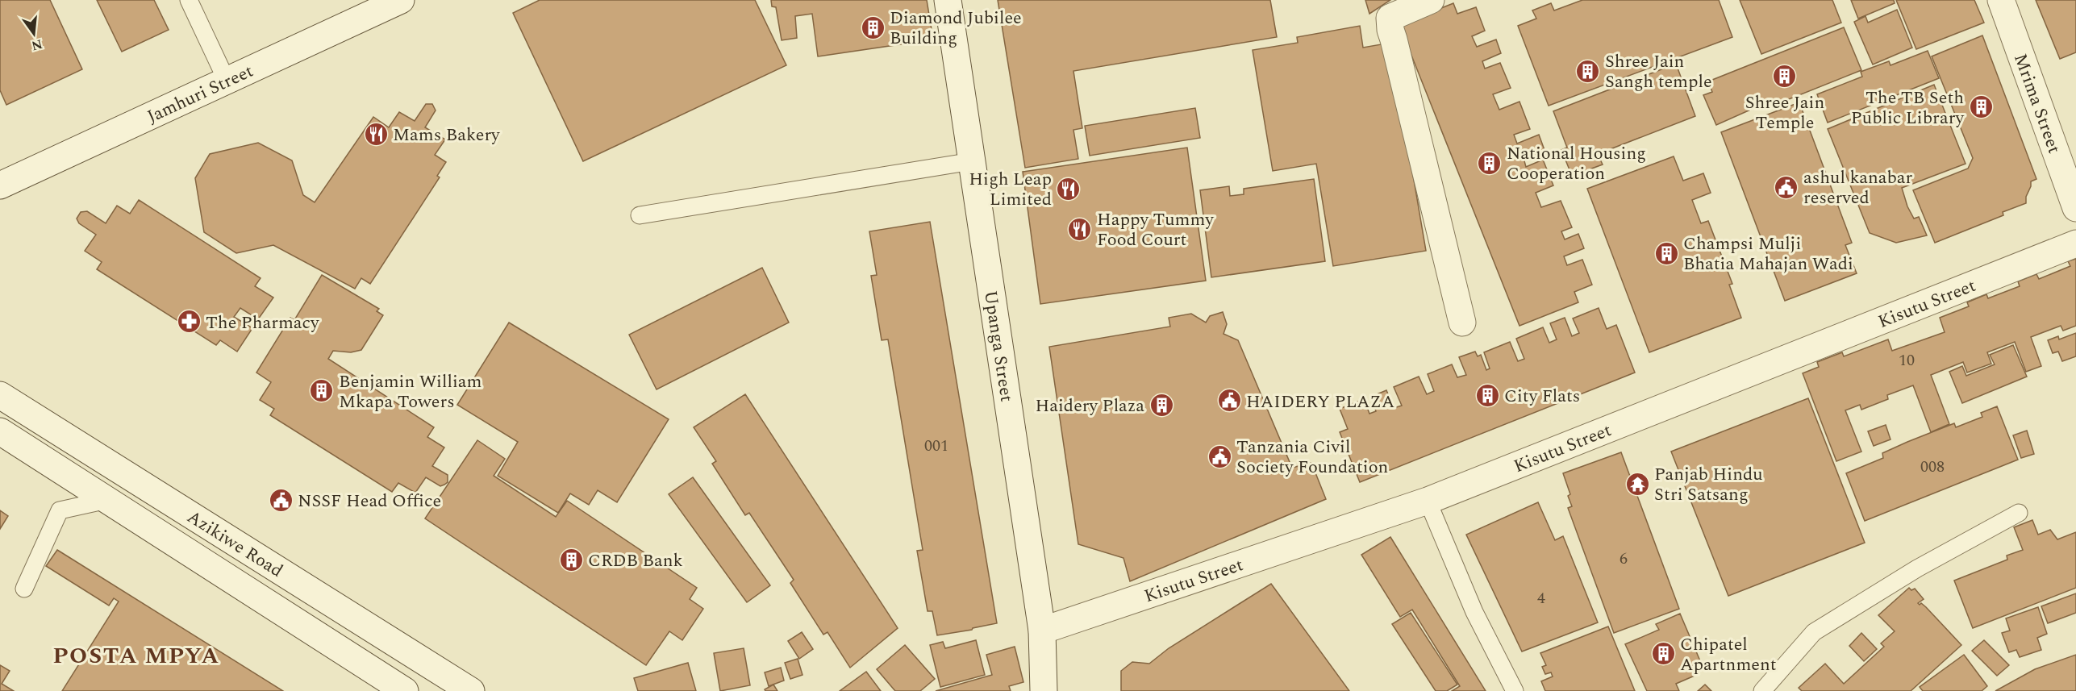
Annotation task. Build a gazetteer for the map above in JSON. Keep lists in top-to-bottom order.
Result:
{
  "streets": {
    "street": [
      "Jamhuri Street",
      "Mrima Street",
      "Kisutu Street",
      "Upanga Street",
      "Azikiwe Road"
    ]
  },
  "crossings": [
    ["Kisutu Street", "Upanga Street"]
  ],
  "districts": ["POSTA MPYA"],
  "places": {
    "building": [
      "Diamond Jubilee Building",
      "Shree Jain Sangh temple",
      "Shree Jain Temple",
      "The TB Seth Public Library",
      "National Housing Cooperation",
      "Champsi Mulji Bhatia Mahajan Wadi",
      "Benjamin William Mkapa Towers",
      "City Flats",
      "Haidery Plaza",
      "CRDB Bank",
      "Chipatel Apartnment"
    ],
    "restaurant": ["Mams Bakery", "High Leap Limited", "Happy Tummy Food Court"],
    "public building": [
      "ashul kanabar reserved",
      "HAIDERY PLAZA",
      "Tanzania Civil Society Foundation",
      "NSSF Head Office"
    ],
    "pharmacy": ["The Pharmacy"],
    "temple": ["Panjab Hindu Stri Satsang"]
  },
  "house_numbers": [
    "10",
    "001",
    "008",
    "6",
    "4"
  ],
  "north": "bottom"
}
